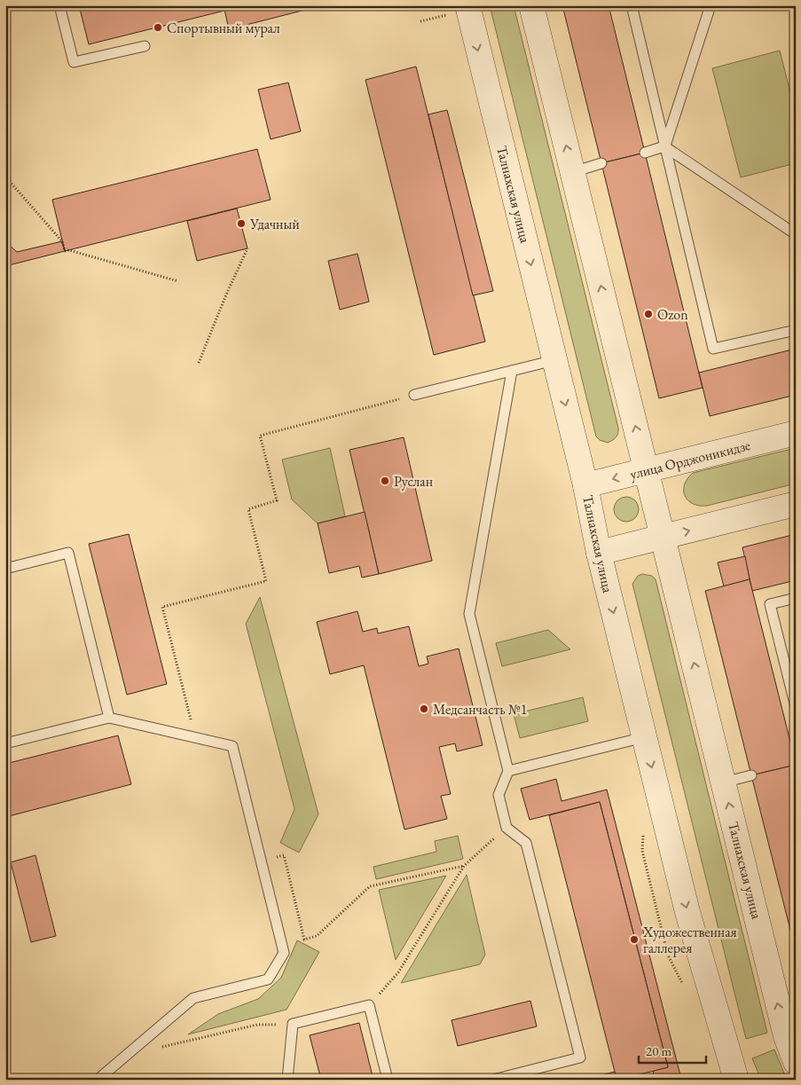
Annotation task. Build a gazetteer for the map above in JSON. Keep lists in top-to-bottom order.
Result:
{
  "streets": {
    "street": ["Талнахская улица", "улица Орджоникидзе"]
  },
  "crossings": [
    ["Талнахская улица", "улица Орджоникидзе"]
  ],
  "places": [
    "Спортывный мурал",
    "Удачный",
    "Ozon",
    "Руслан",
    "Медсанчасть №1",
    "Художественная галлерея"
  ],
  "scale_bar": "20 m"
}
